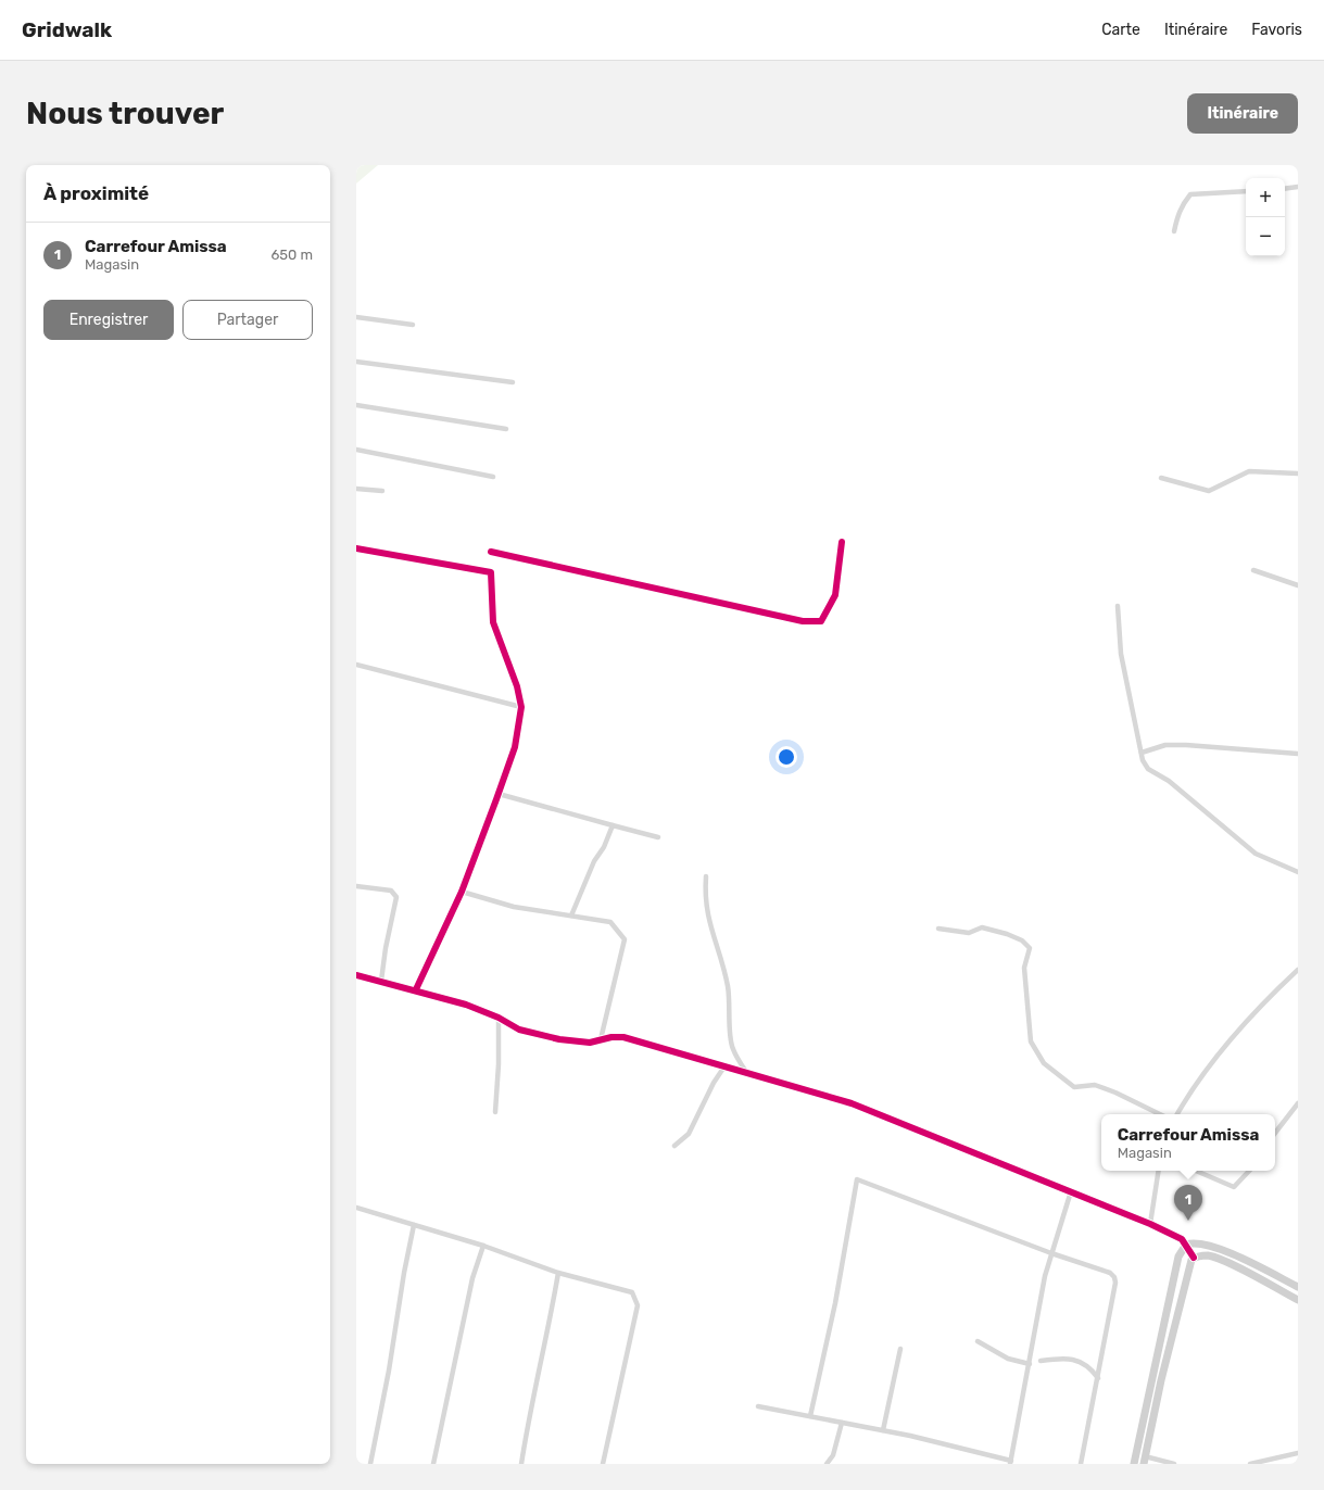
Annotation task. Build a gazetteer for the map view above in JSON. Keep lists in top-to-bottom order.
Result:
{
  "page": {
    "header": "Gridwalk",
    "nav": ["Carte", "Itinéraire", "Favoris"],
    "buttons": [
      "Itinéraire",
      ["Enregistrer", "Partager"]
    ],
    "title": "Nous trouver",
    "heading": "À proximité",
    "map_buttons": ["+", "−"],
    "list": [
      {
        "mark": "1",
        "name": "Carrefour Amissa",
        "note": "Magasin",
        "value": "650 m"
      }
    ],
    "popup": ["Carrefour Amissa", "Magasin"],
    "pins": "1"
  }
}
